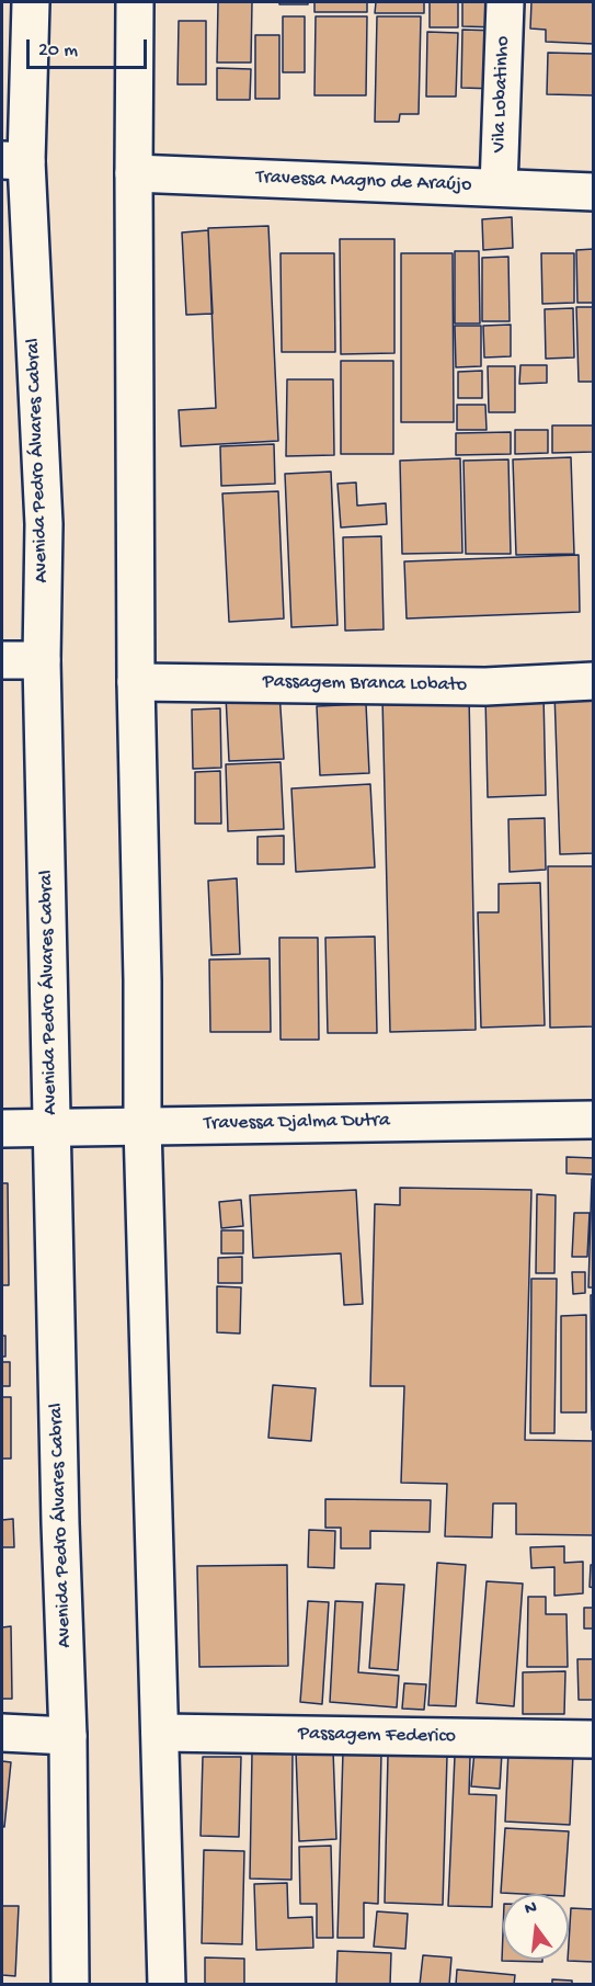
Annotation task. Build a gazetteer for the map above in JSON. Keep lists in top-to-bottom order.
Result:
{
  "streets": {
    "main road": [
      "Vila Lobatinho",
      "Travessa Magno de Araújo",
      "Avenida Pedro Álvares Cabral",
      "Passagem Branca Lobato",
      "Travessa Djalma Dutra",
      "Passagem Federico"
    ]
  },
  "crossings": [
    ["Vila Lobatinho", "Travessa Magno de Araújo"],
    ["Avenida Pedro Álvares Cabral", "Travessa Djalma Dutra"]
  ],
  "scale_bar": "20 m",
  "north": "top"
}
